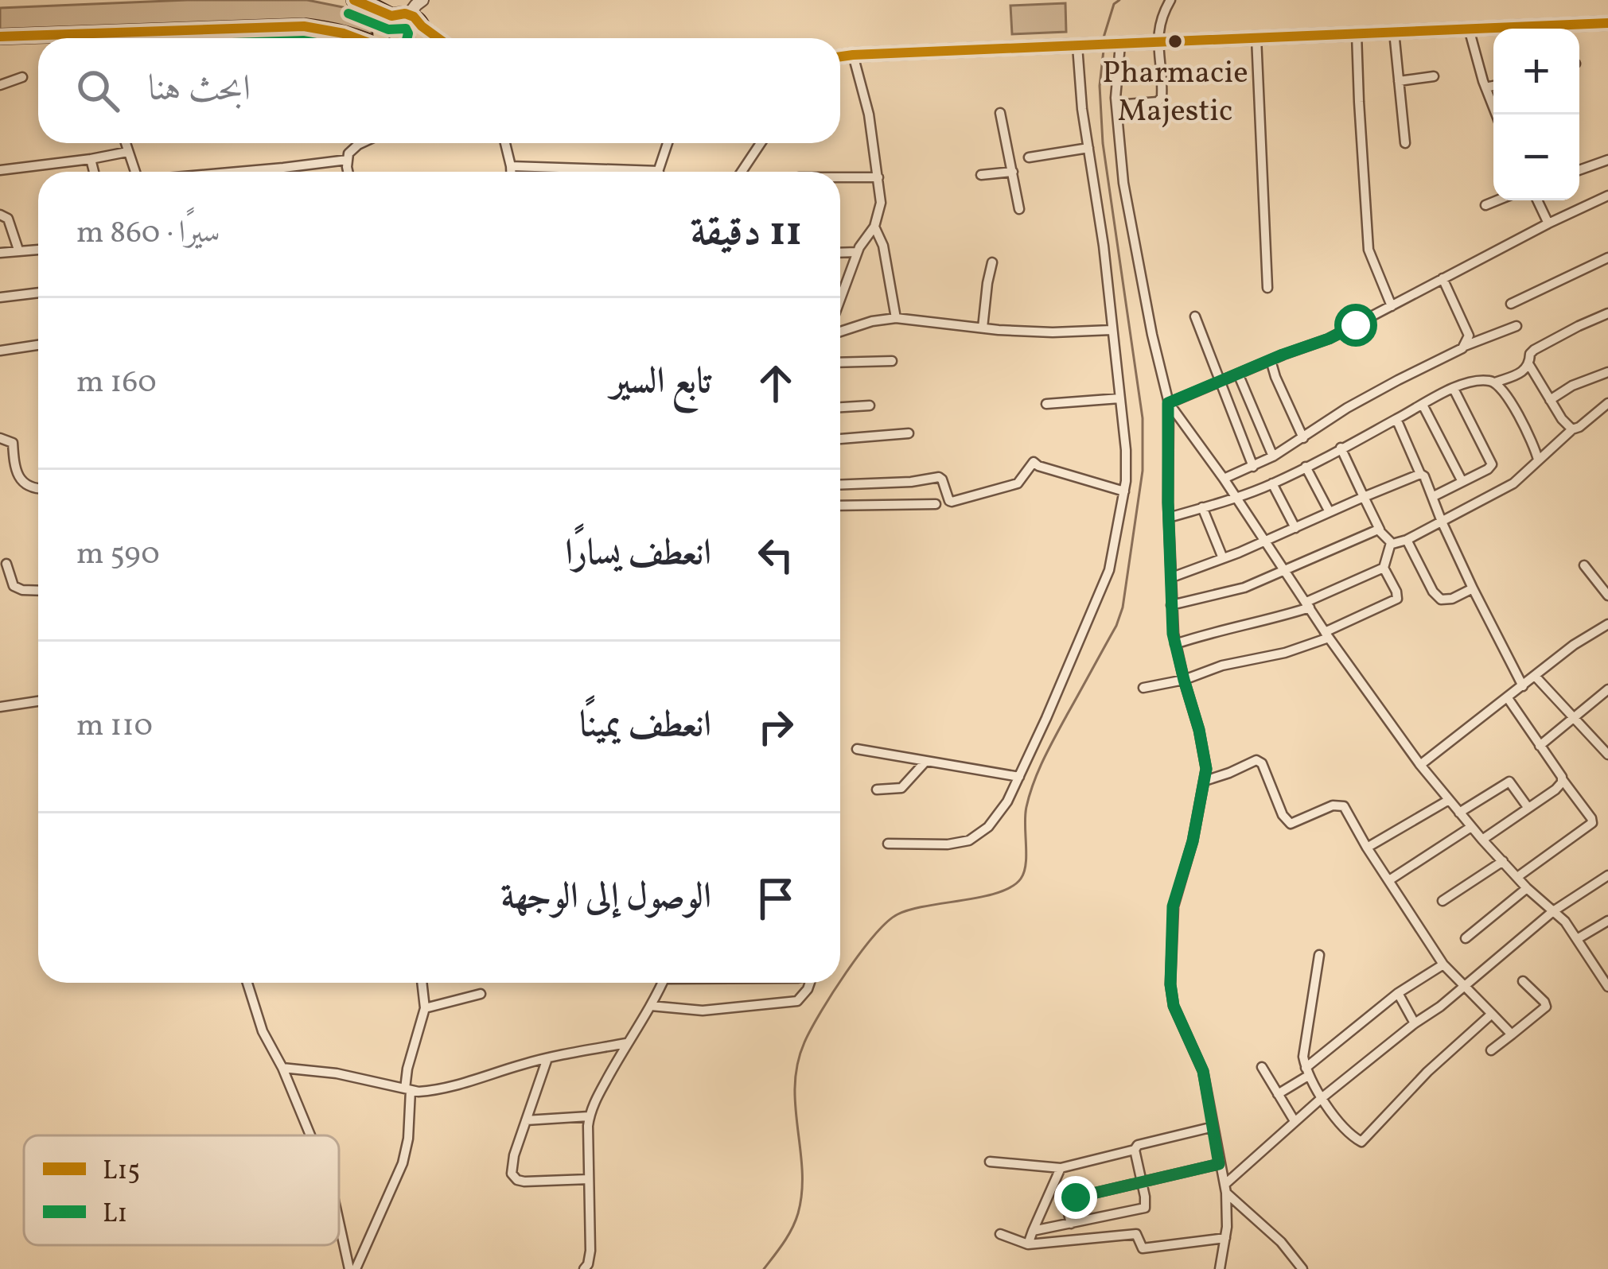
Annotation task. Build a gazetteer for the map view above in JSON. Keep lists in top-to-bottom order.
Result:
{
  "places": ["Pharmacie Majestic"],
  "lines": ["transit line L15", "transit line L1"],
  "legend": ["L15", "L1"],
  "page": {
    "map_buttons": ["+", "−"],
    "search": "ابحث هنا",
    "heading": ["11 دقيقة", "سيرًا · 860 m"],
    "list": [
      ["تابع السير", "160 m"],
      ["انعطف يسارًا", "590 m"],
      ["انعطف يمينًا", "110 m"],
      "الوصول إلى الوجهة"
    ]
  }
}
